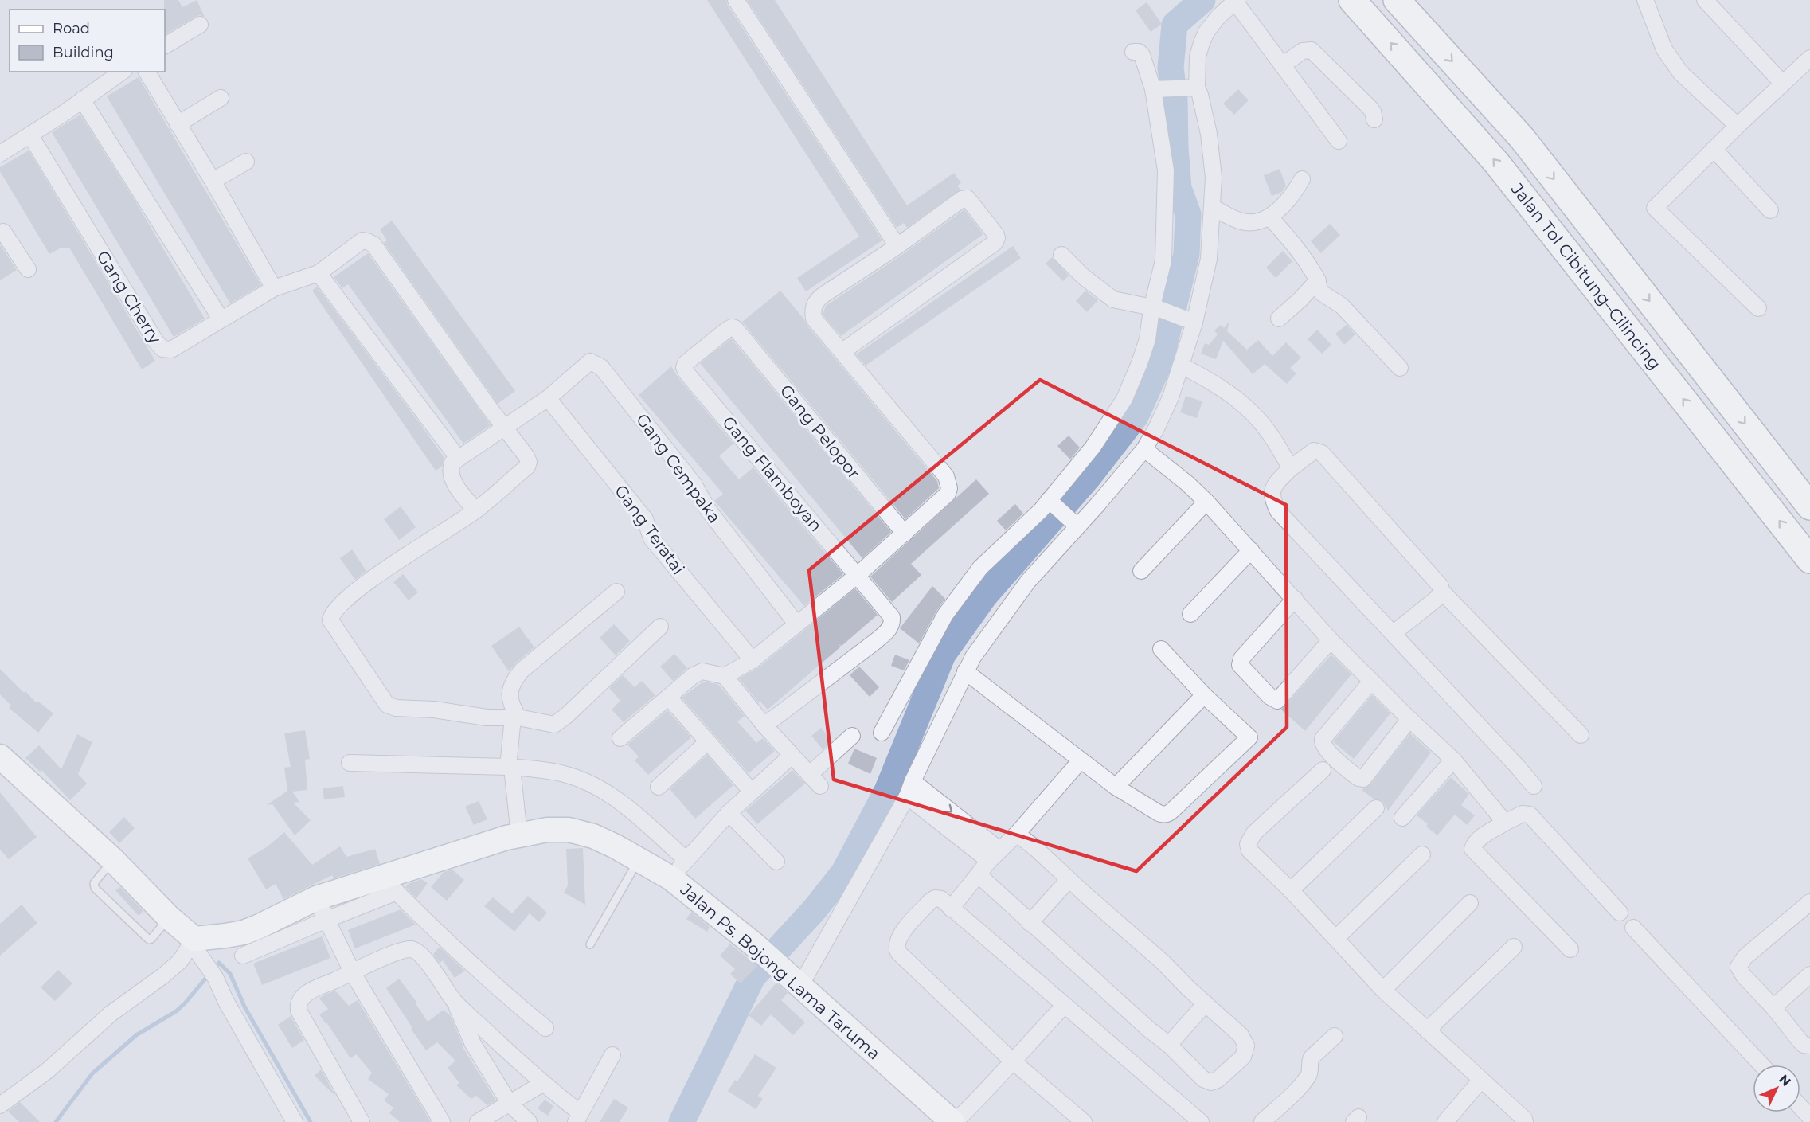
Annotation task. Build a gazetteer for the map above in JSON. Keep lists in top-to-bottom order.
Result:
{
  "streets": {
    "highway": ["Jalan Tol Cibitung–Cilincing"],
    "main road": ["Jalan Ps. Bojong Lama Taruma"],
    "street": [
      "Gang Cherry",
      "Gang Pelopor",
      "Gang Cempaka",
      "Gang Flamboyan",
      "Gang Teratai"
    ]
  },
  "crossings": [
    ["Gang Pelopor", "Gang Flamboyan"],
    ["Gang Cempaka", "Gang Teratai"]
  ],
  "legend": ["Road", "Building"],
  "north": "top right"
}
